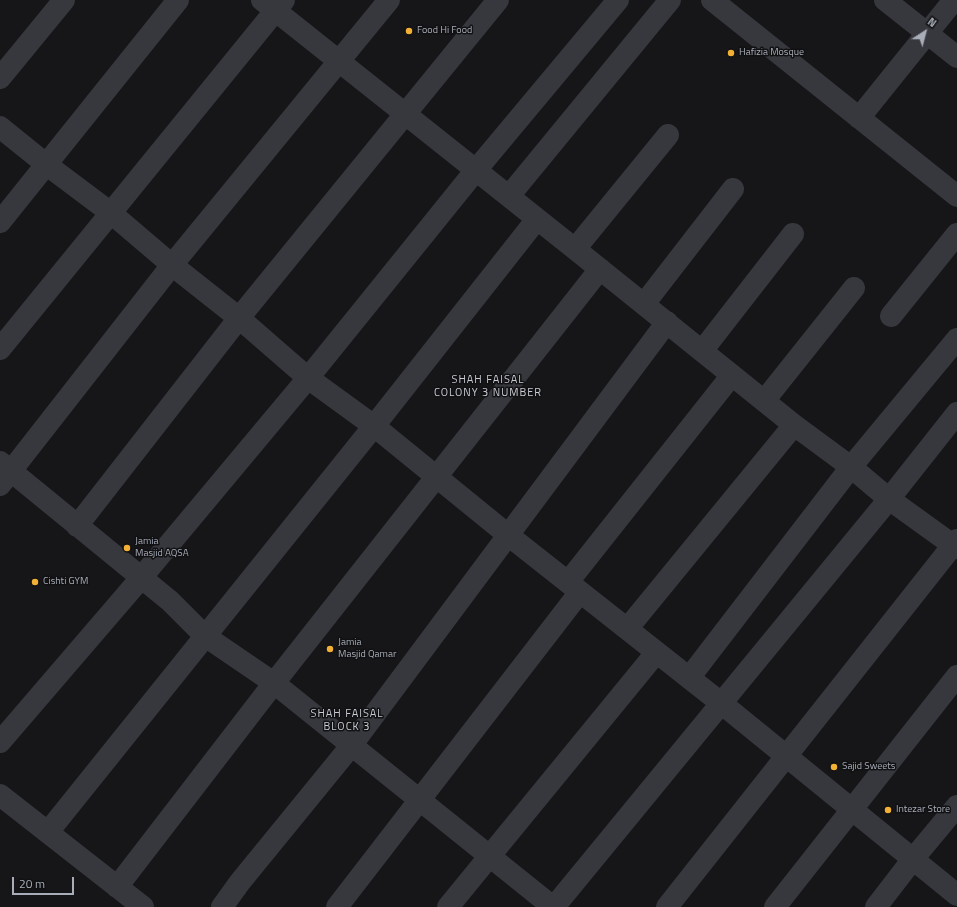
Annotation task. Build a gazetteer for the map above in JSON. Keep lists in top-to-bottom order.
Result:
{
  "districts": ["SHAH FAISAL COLONY 3 NUMBER", "SHAH FAISAL BLOCK 3"],
  "places": [
    "Food Hi Food",
    "Hafizia Mosque",
    "Jamia Masjid AQSA",
    "Cishti GYM",
    "Jamia Masjid Qamar",
    "Sajid Sweets",
    "Intezar Store"
  ],
  "scale_bar": "20 m",
  "north": "top right"
}
